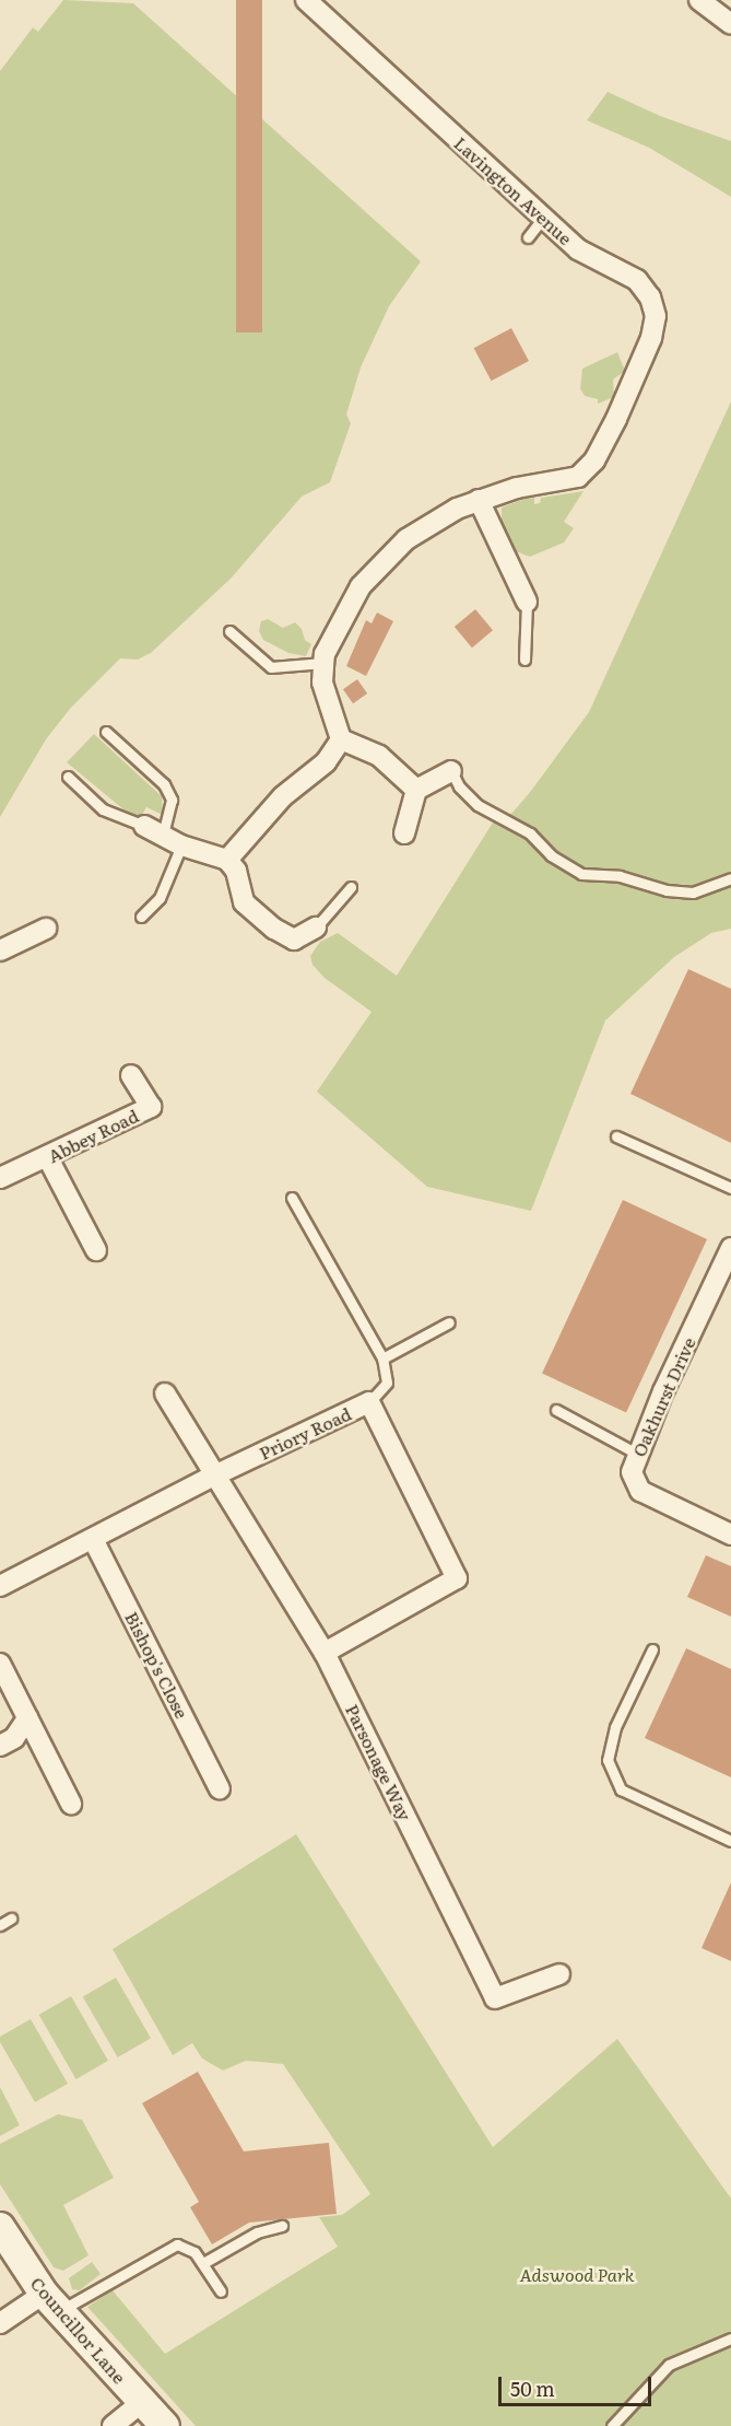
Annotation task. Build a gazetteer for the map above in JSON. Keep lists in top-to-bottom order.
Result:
{
  "streets": {
    "street": [
      "Lavington Avenue",
      "Abbey Road",
      "Oakhurst Drive",
      "Priory Road",
      "Bishop's Close",
      "Parsonage Way",
      "Councillor Lane"
    ]
  },
  "crossings": [
    ["Priory Road", "Bishop's Close"],
    ["Priory Road", "Parsonage Way"]
  ],
  "parks": ["Adswood Park"],
  "scale_bar": "50 m"
}
